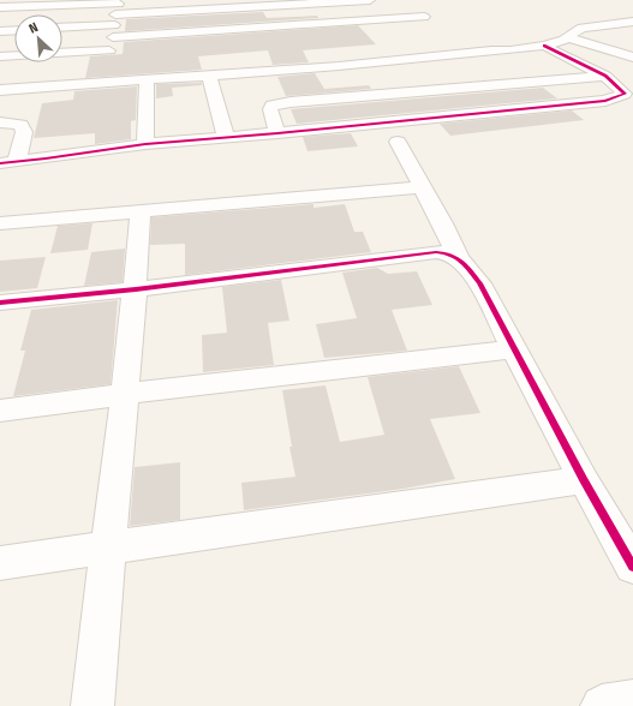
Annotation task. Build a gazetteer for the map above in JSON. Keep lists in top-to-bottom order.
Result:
{
  "north": "top left"
}
